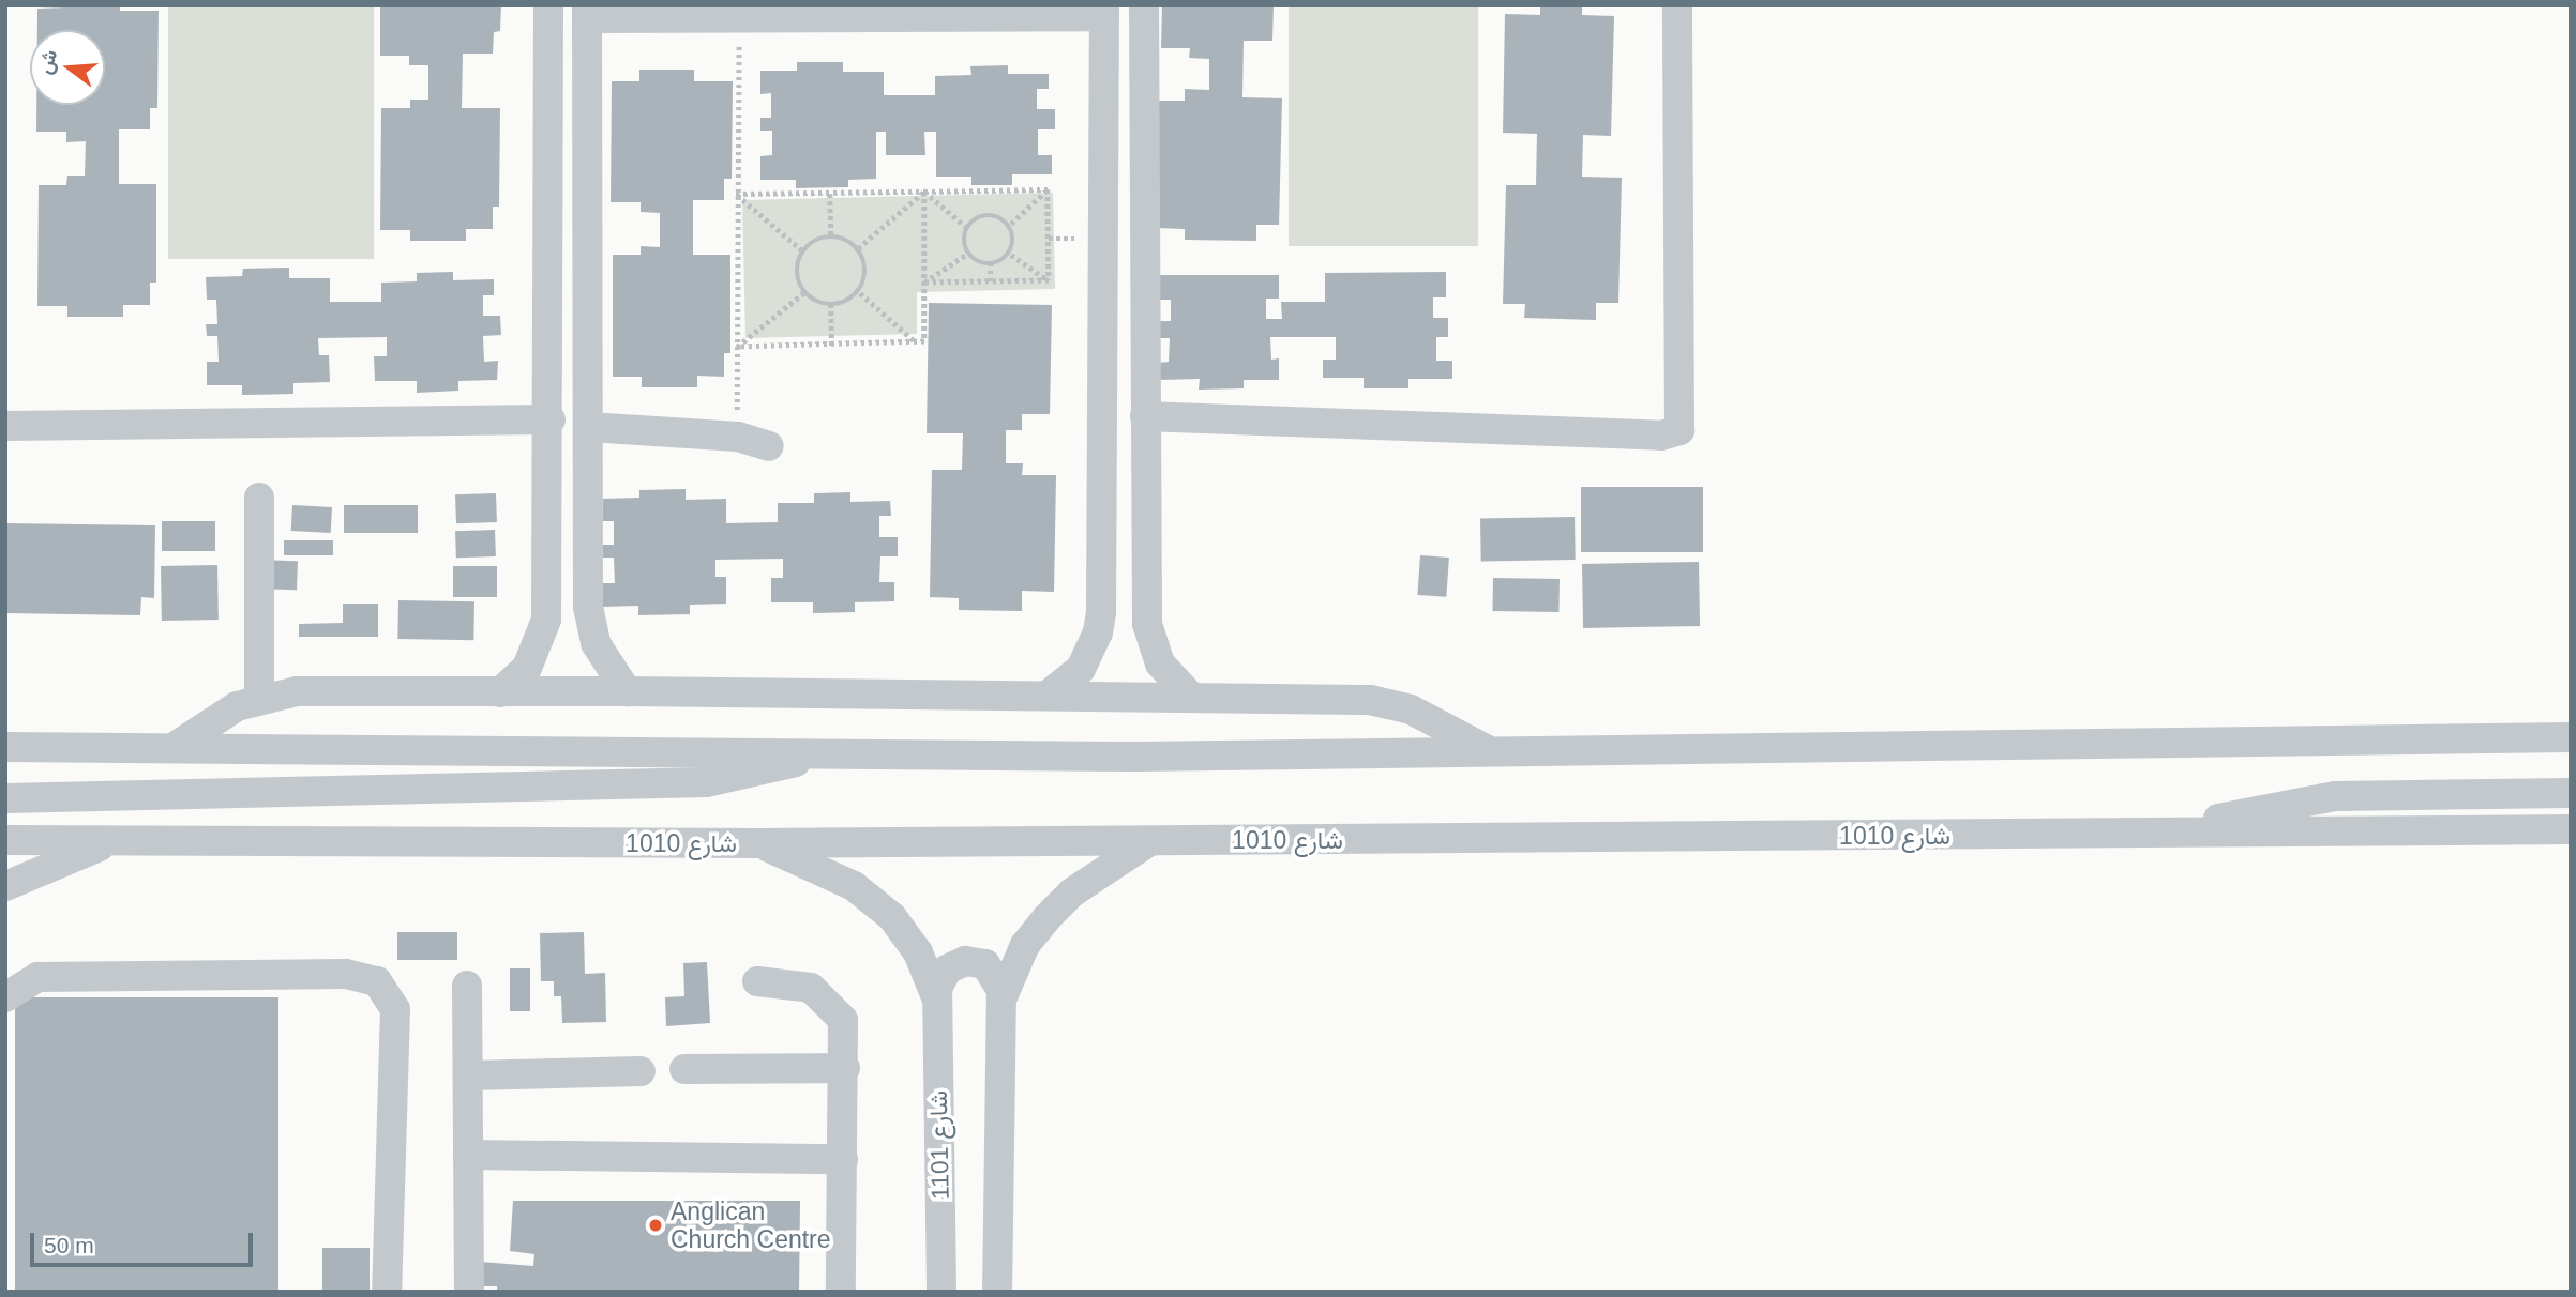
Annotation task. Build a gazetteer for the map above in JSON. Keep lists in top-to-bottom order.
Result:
{
  "streets": {
    "street": ["شارع 1010", "شارع 1101"]
  },
  "crossings": [
    ["شارع 1010", "شارع 1101"]
  ],
  "places": ["Anglican Church Centre"],
  "scale_bar": "50 m",
  "north": "left"
}
